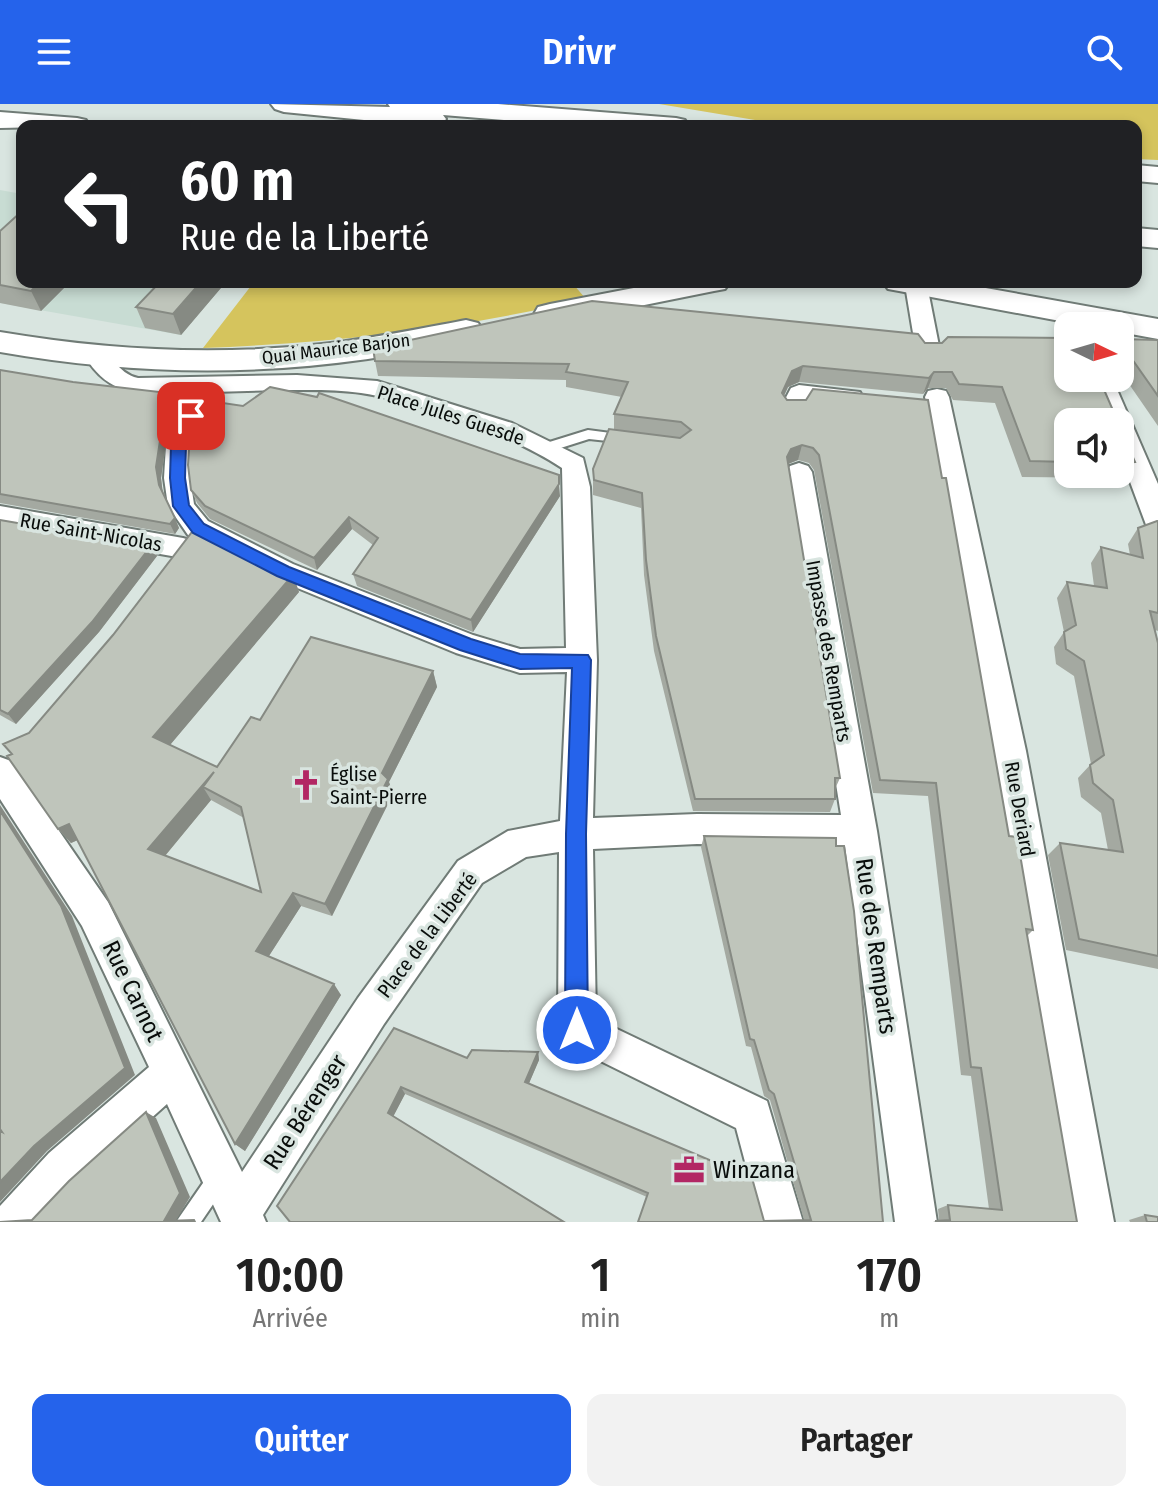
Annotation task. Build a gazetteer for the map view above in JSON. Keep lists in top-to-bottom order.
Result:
{
  "streets": {
    "main road": ["Quai Maurice Barjon"],
    "street": [
      "Place Jules Guesde",
      "Rue Saint-Nicolas",
      "Impasse des Remparts",
      "Rue Deriard",
      "Place de la Liberté",
      "Rue des Remparts",
      "Rue Carnot",
      "Rue Bérenger"
    ]
  },
  "crossings": [
    ["Quai Maurice Barjon", "Place Jules Guesde"],
    ["Place Jules Guesde", "Rue Saint-Nicolas"],
    ["Impasse des Remparts", "Rue des Remparts"],
    ["Place de la Liberté", "Rue des Remparts"],
    ["Place de la Liberté", "Rue Bérenger"],
    ["Rue Carnot", "Rue Bérenger"]
  ],
  "places": {
    "church": ["Église Saint-Pierre"],
    "office": ["Winzana"]
  },
  "north": "right",
  "page": {
    "header": "Drivr",
    "turn": ["60 m", "Rue de la Liberté"],
    "eta": [
      "10:00",
      "Arrivée",
      "1",
      "min",
      "170",
      "m"
    ],
    "buttons": ["Quitter", "Partager"]
  }
}
